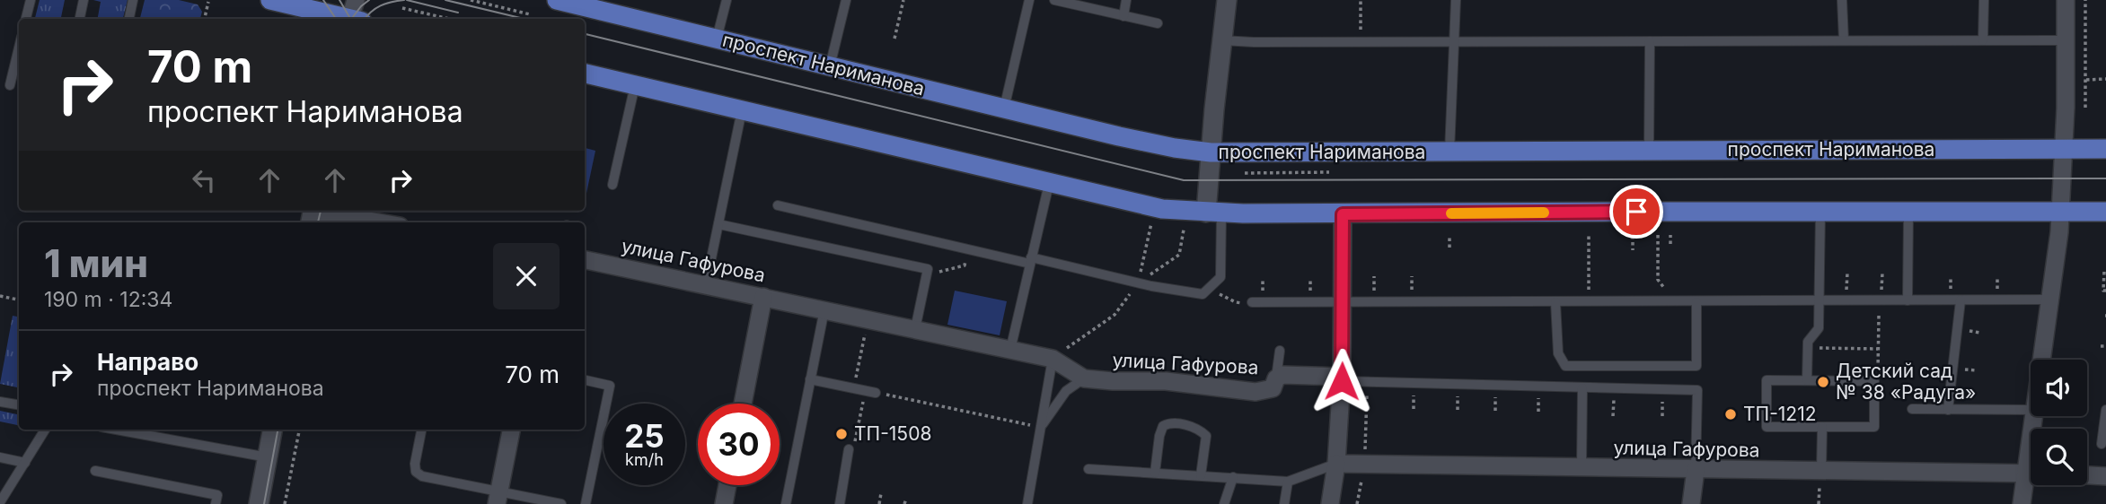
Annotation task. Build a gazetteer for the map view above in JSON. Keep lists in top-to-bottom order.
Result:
{
  "streets": {
    "main road": ["проспект Нариманова"],
    "street": ["улица Гафурова"]
  },
  "places": ["Детский сад № 38 «Радуга»", "ТП-1212", "ТП-1508"],
  "page": {
    "turn": ["70 m", "проспект Нариманова"],
    "heading": ["1 мин", "190 m · 12:34"],
    "list": [
      {
        "name": "Направо",
        "note": "проспект Нариманова",
        "value": "70 m"
      }
    ],
    "speed": "25 km/h",
    "limit": "30"
  }
}
